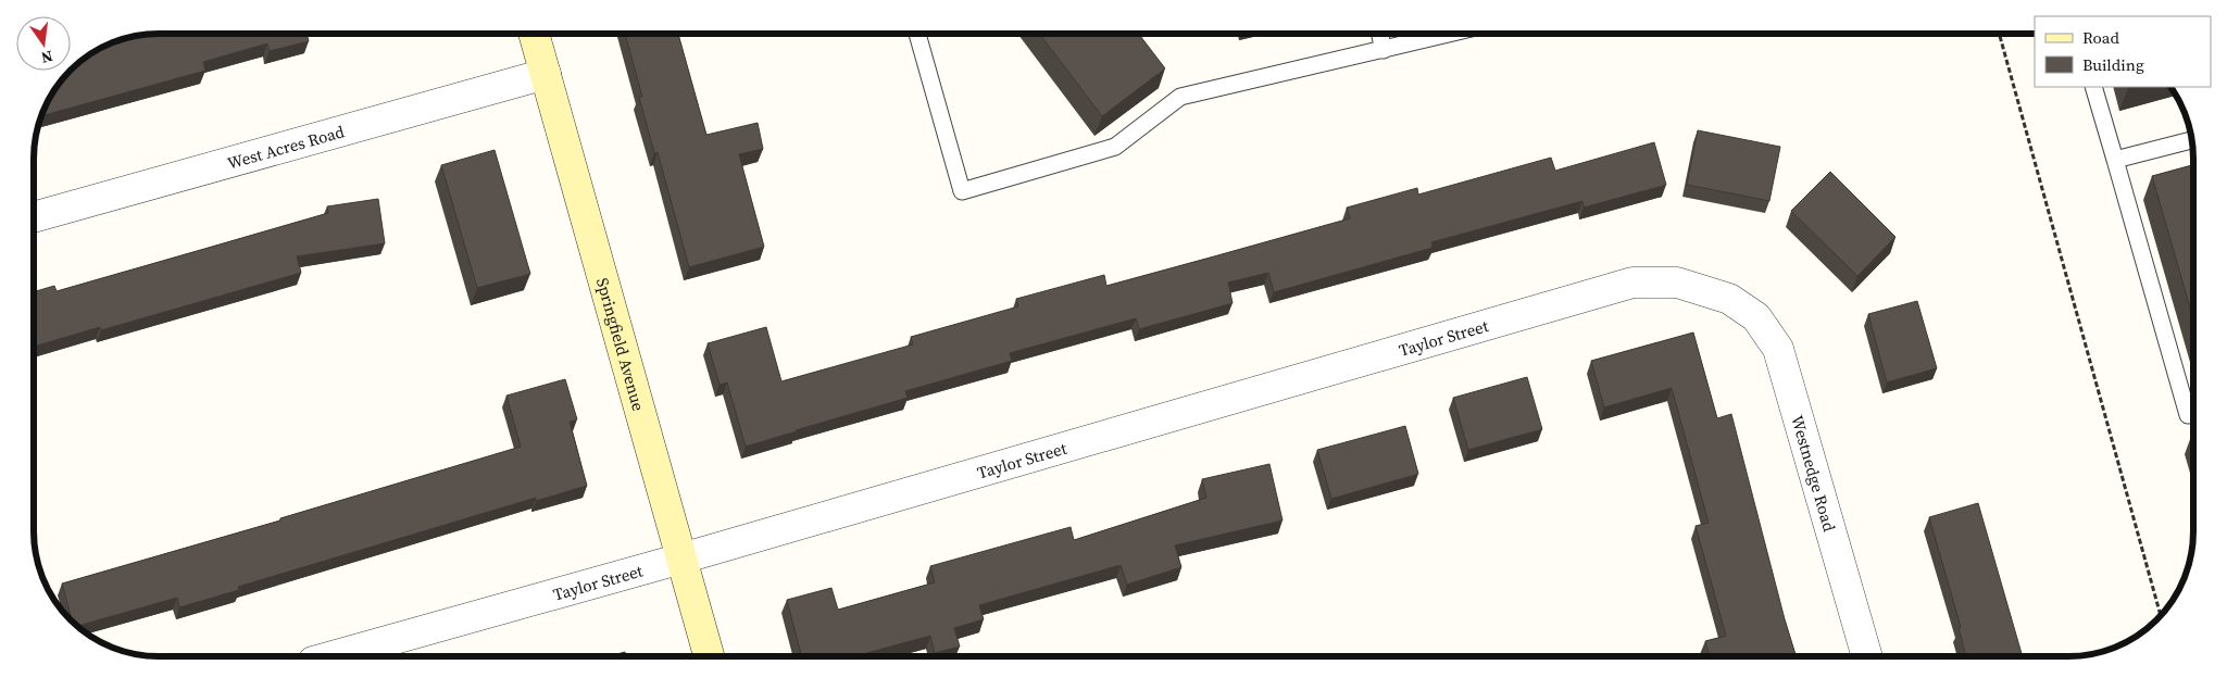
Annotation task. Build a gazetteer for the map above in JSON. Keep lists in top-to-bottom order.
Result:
{
  "streets": {
    "street": [
      "West Acres Road",
      "Taylor Street",
      "Springfield Avenue",
      "Westnedge Road"
    ]
  },
  "crossings": [
    ["West Acres Road", "Springfield Avenue"],
    ["Taylor Street", "Springfield Avenue"],
    ["Taylor Street", "Westnedge Road"]
  ],
  "legend": ["Road", "Building"],
  "north": "bottom"
}
